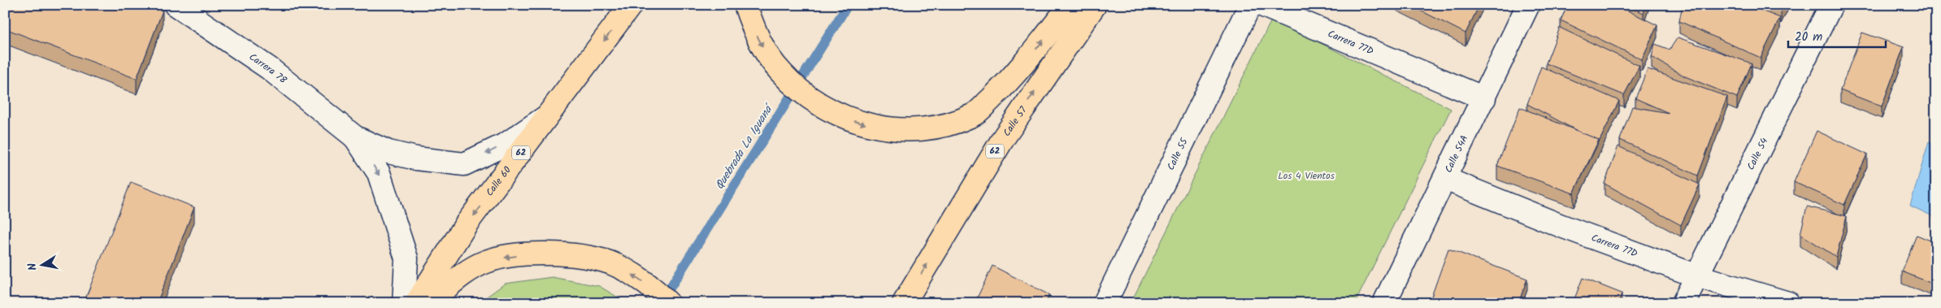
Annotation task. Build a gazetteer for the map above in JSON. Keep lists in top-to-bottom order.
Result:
{
  "streets": {
    "highway": ["Calle 57", "62", "Calle 60"],
    "street": [
      "Carrera 77D",
      "Carrera 78",
      "Calle 55",
      "Calle 54",
      "Calle 54A"
    ]
  },
  "crossings": [
    ["Carrera 77D", "Calle 54"],
    ["Carrera 77D", "Calle 54A"],
    ["Carrera 78", "Calle 60"]
  ],
  "one_way": ["Calle 57", "Calle 60"],
  "water": ["Quebrada La Iguaná"],
  "parks": ["Los 4 Vientos"],
  "scale_bar": "20 m",
  "north": "left"
}
